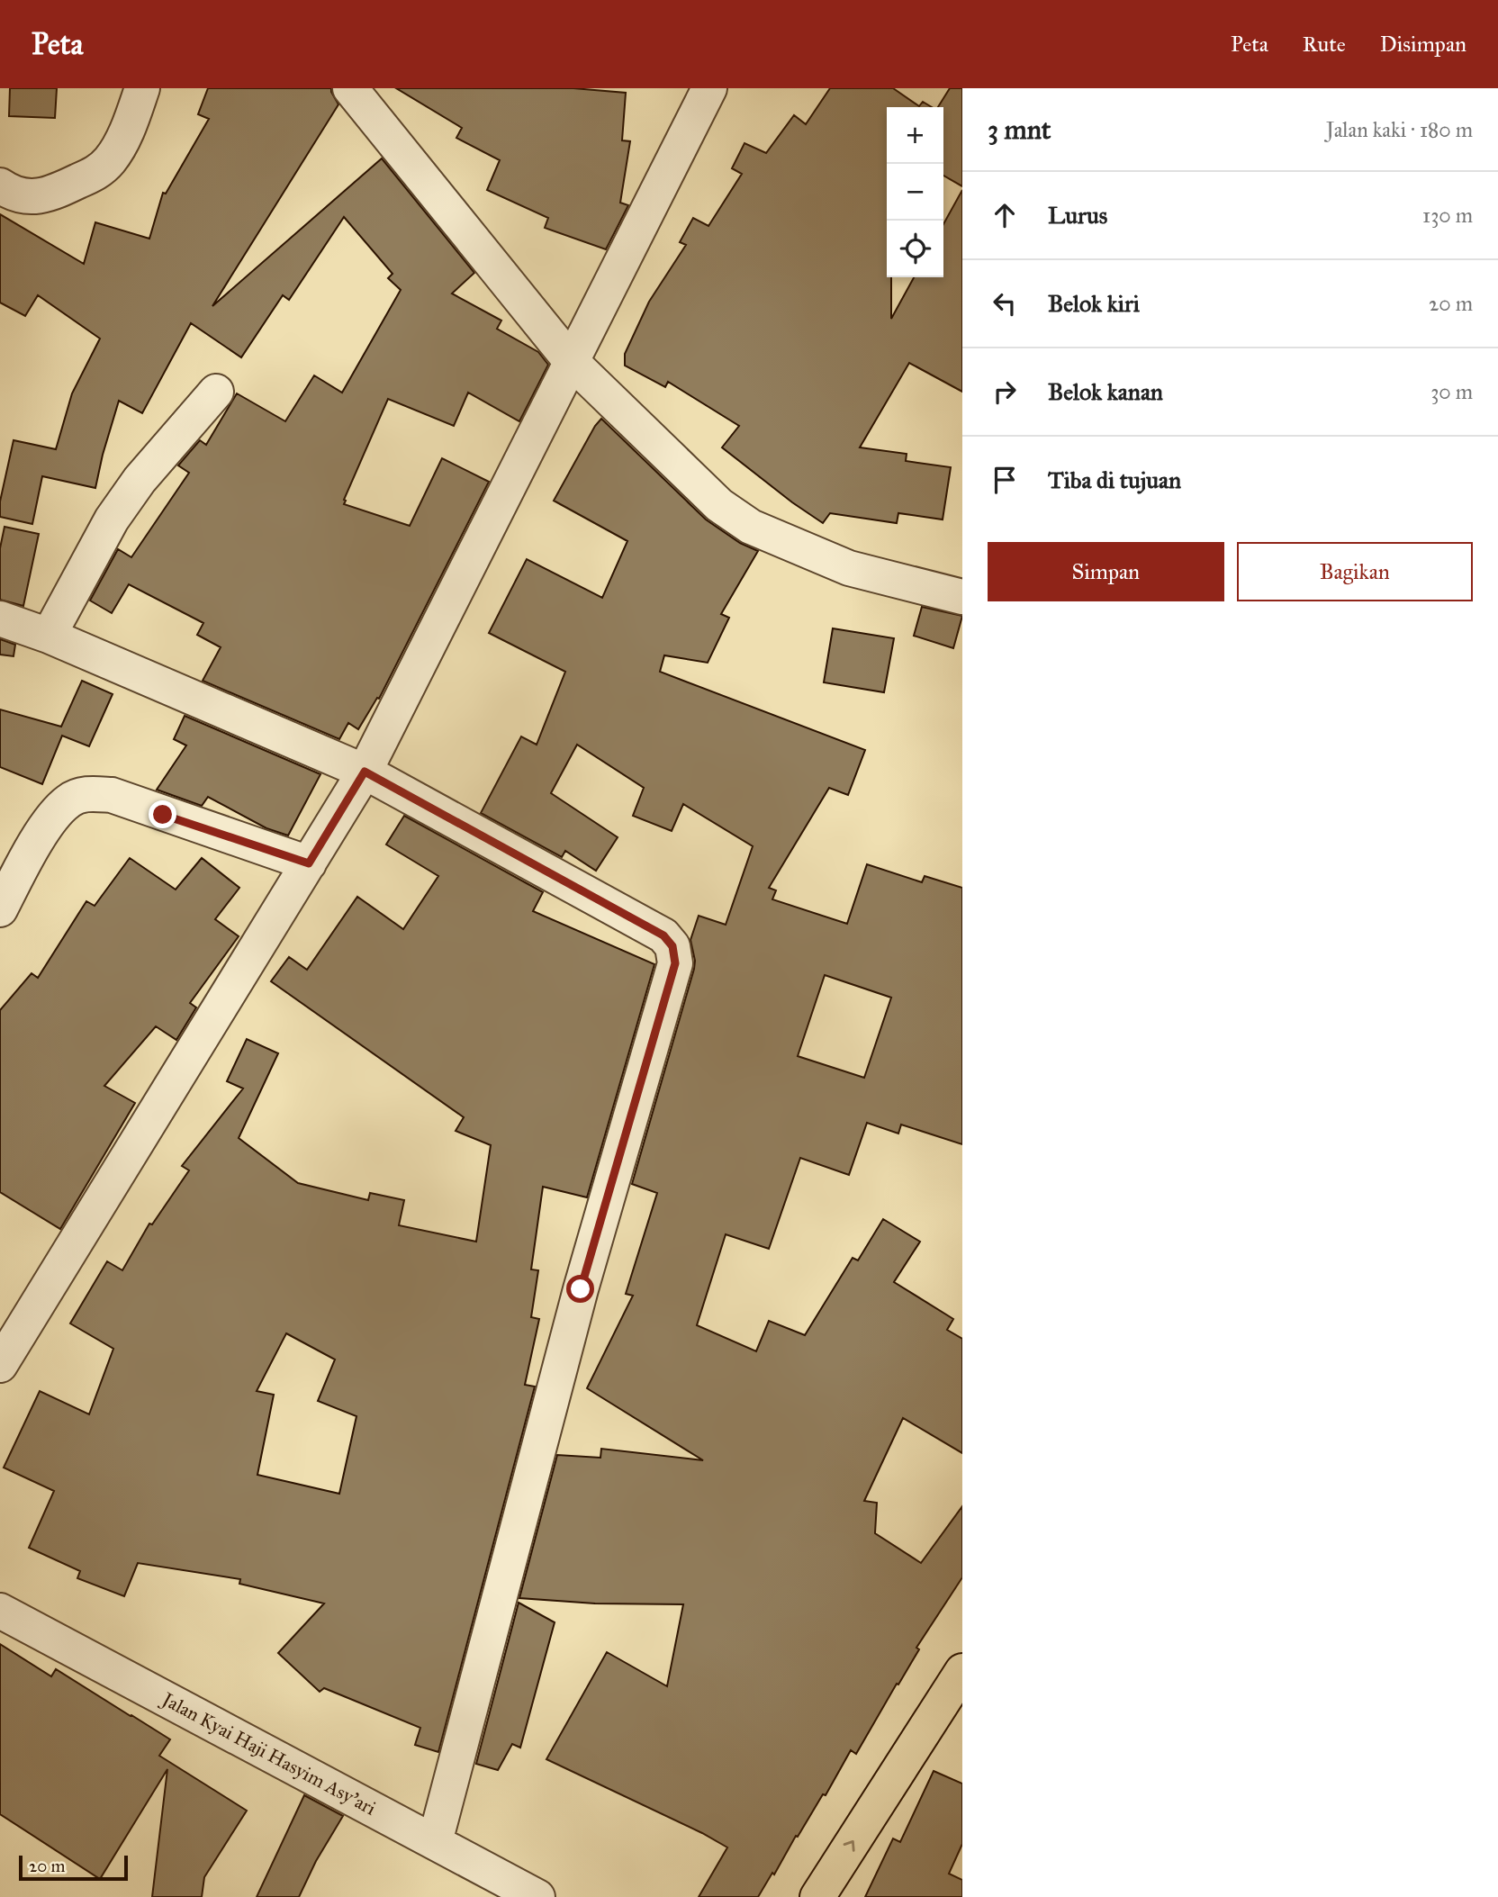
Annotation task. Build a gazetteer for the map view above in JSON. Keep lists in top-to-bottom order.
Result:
{
  "streets": {
    "street": ["Jalan Kyai Haji Hasyim Asy'ari"]
  },
  "scale_bar": "20 m",
  "page": {
    "header": "Peta",
    "nav": ["Peta", "Rute", "Disimpan"],
    "heading": ["3 mnt", "Jalan kaki · 180 m"],
    "map_buttons": ["+", "−"],
    "list": [
      ["Lurus", "130 m"],
      ["Belok kiri", "20 m"],
      ["Belok kanan", "30 m"],
      "Tiba di tujuan"
    ],
    "buttons": ["Simpan", "Bagikan"],
    "scale": "20 m"
  }
}
